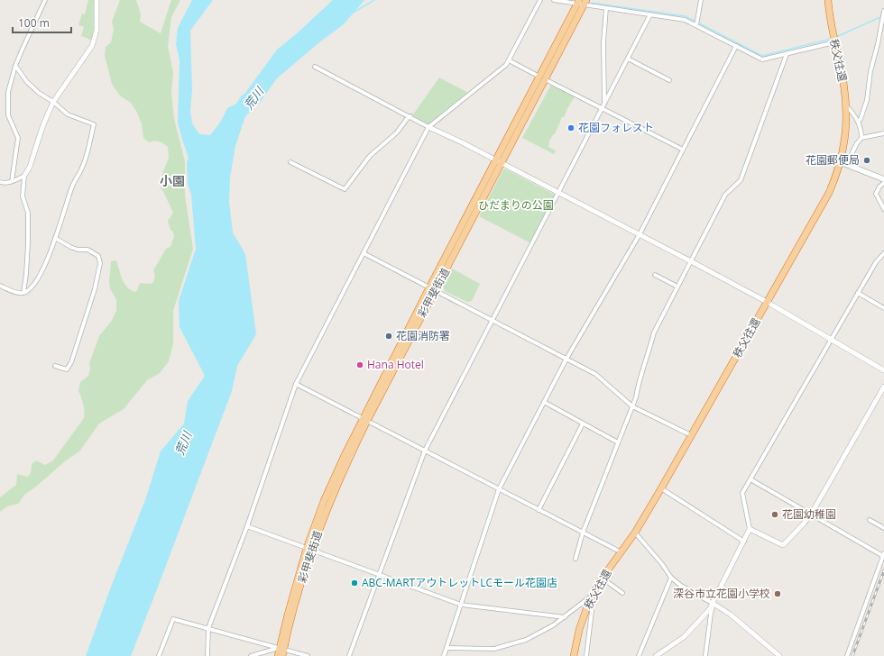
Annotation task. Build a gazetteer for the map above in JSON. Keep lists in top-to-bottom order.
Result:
{
  "streets": {
    "highway": ["秩父往還", "彩甲斐街道"]
  },
  "districts": ["小園"],
  "water": ["荒川"],
  "parks": ["ひだまりの公園"],
  "places": [
    "花園フォレスト",
    "花園郵便局",
    "花園消防署",
    "Hana Hotel",
    "花園幼稚園",
    "ABC-MARTアウトレットLCモール花園店",
    "深谷市立花園小学校"
  ],
  "scale_bar": "100 m"
}
